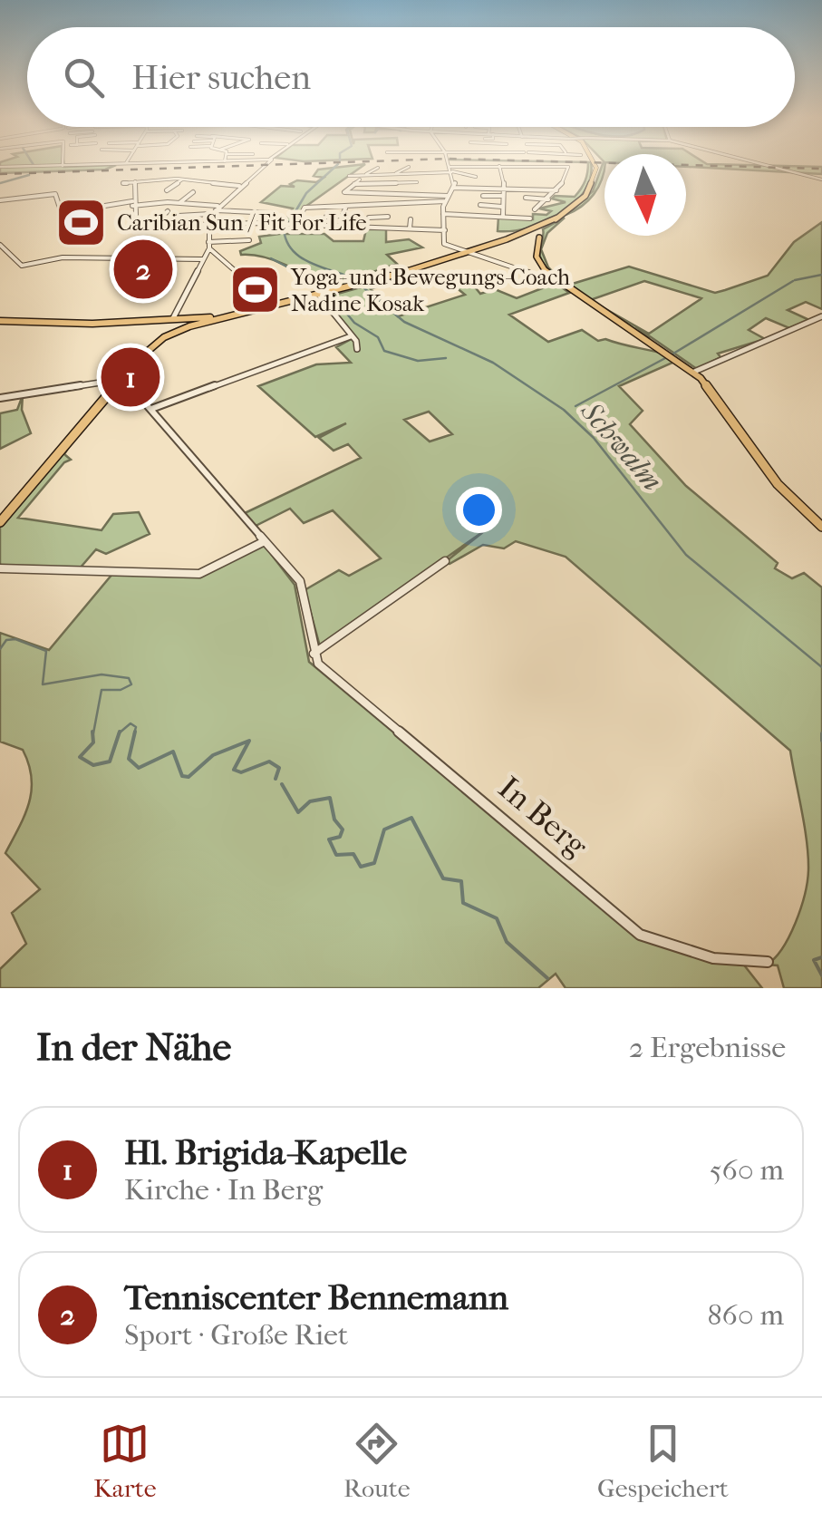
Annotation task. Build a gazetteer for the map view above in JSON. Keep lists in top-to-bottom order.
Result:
{
  "streets": {
    "street": ["In Berg"]
  },
  "water": ["Schwalm"],
  "places": {
    "sports": ["Caribian Sun / Fit For Life", "Yoga- und Bewegungs-Coach Nadine Kosak"]
  },
  "north": "bottom",
  "page": {
    "search": "Hier suchen",
    "pins": ["2", "1"],
    "heading": ["In der Nähe", "2 Ergebnisse"],
    "list": [
      {
        "mark": "1",
        "name": "Hl. Brigida-Kapelle",
        "note": "Kirche · In Berg",
        "value": "560 m"
      },
      {
        "mark": "2",
        "name": "Tenniscenter Bennemann",
        "note": "Sport · Große Riet",
        "value": "860 m"
      }
    ],
    "nav": ["Karte", "Route", "Gespeichert"]
  }
}
